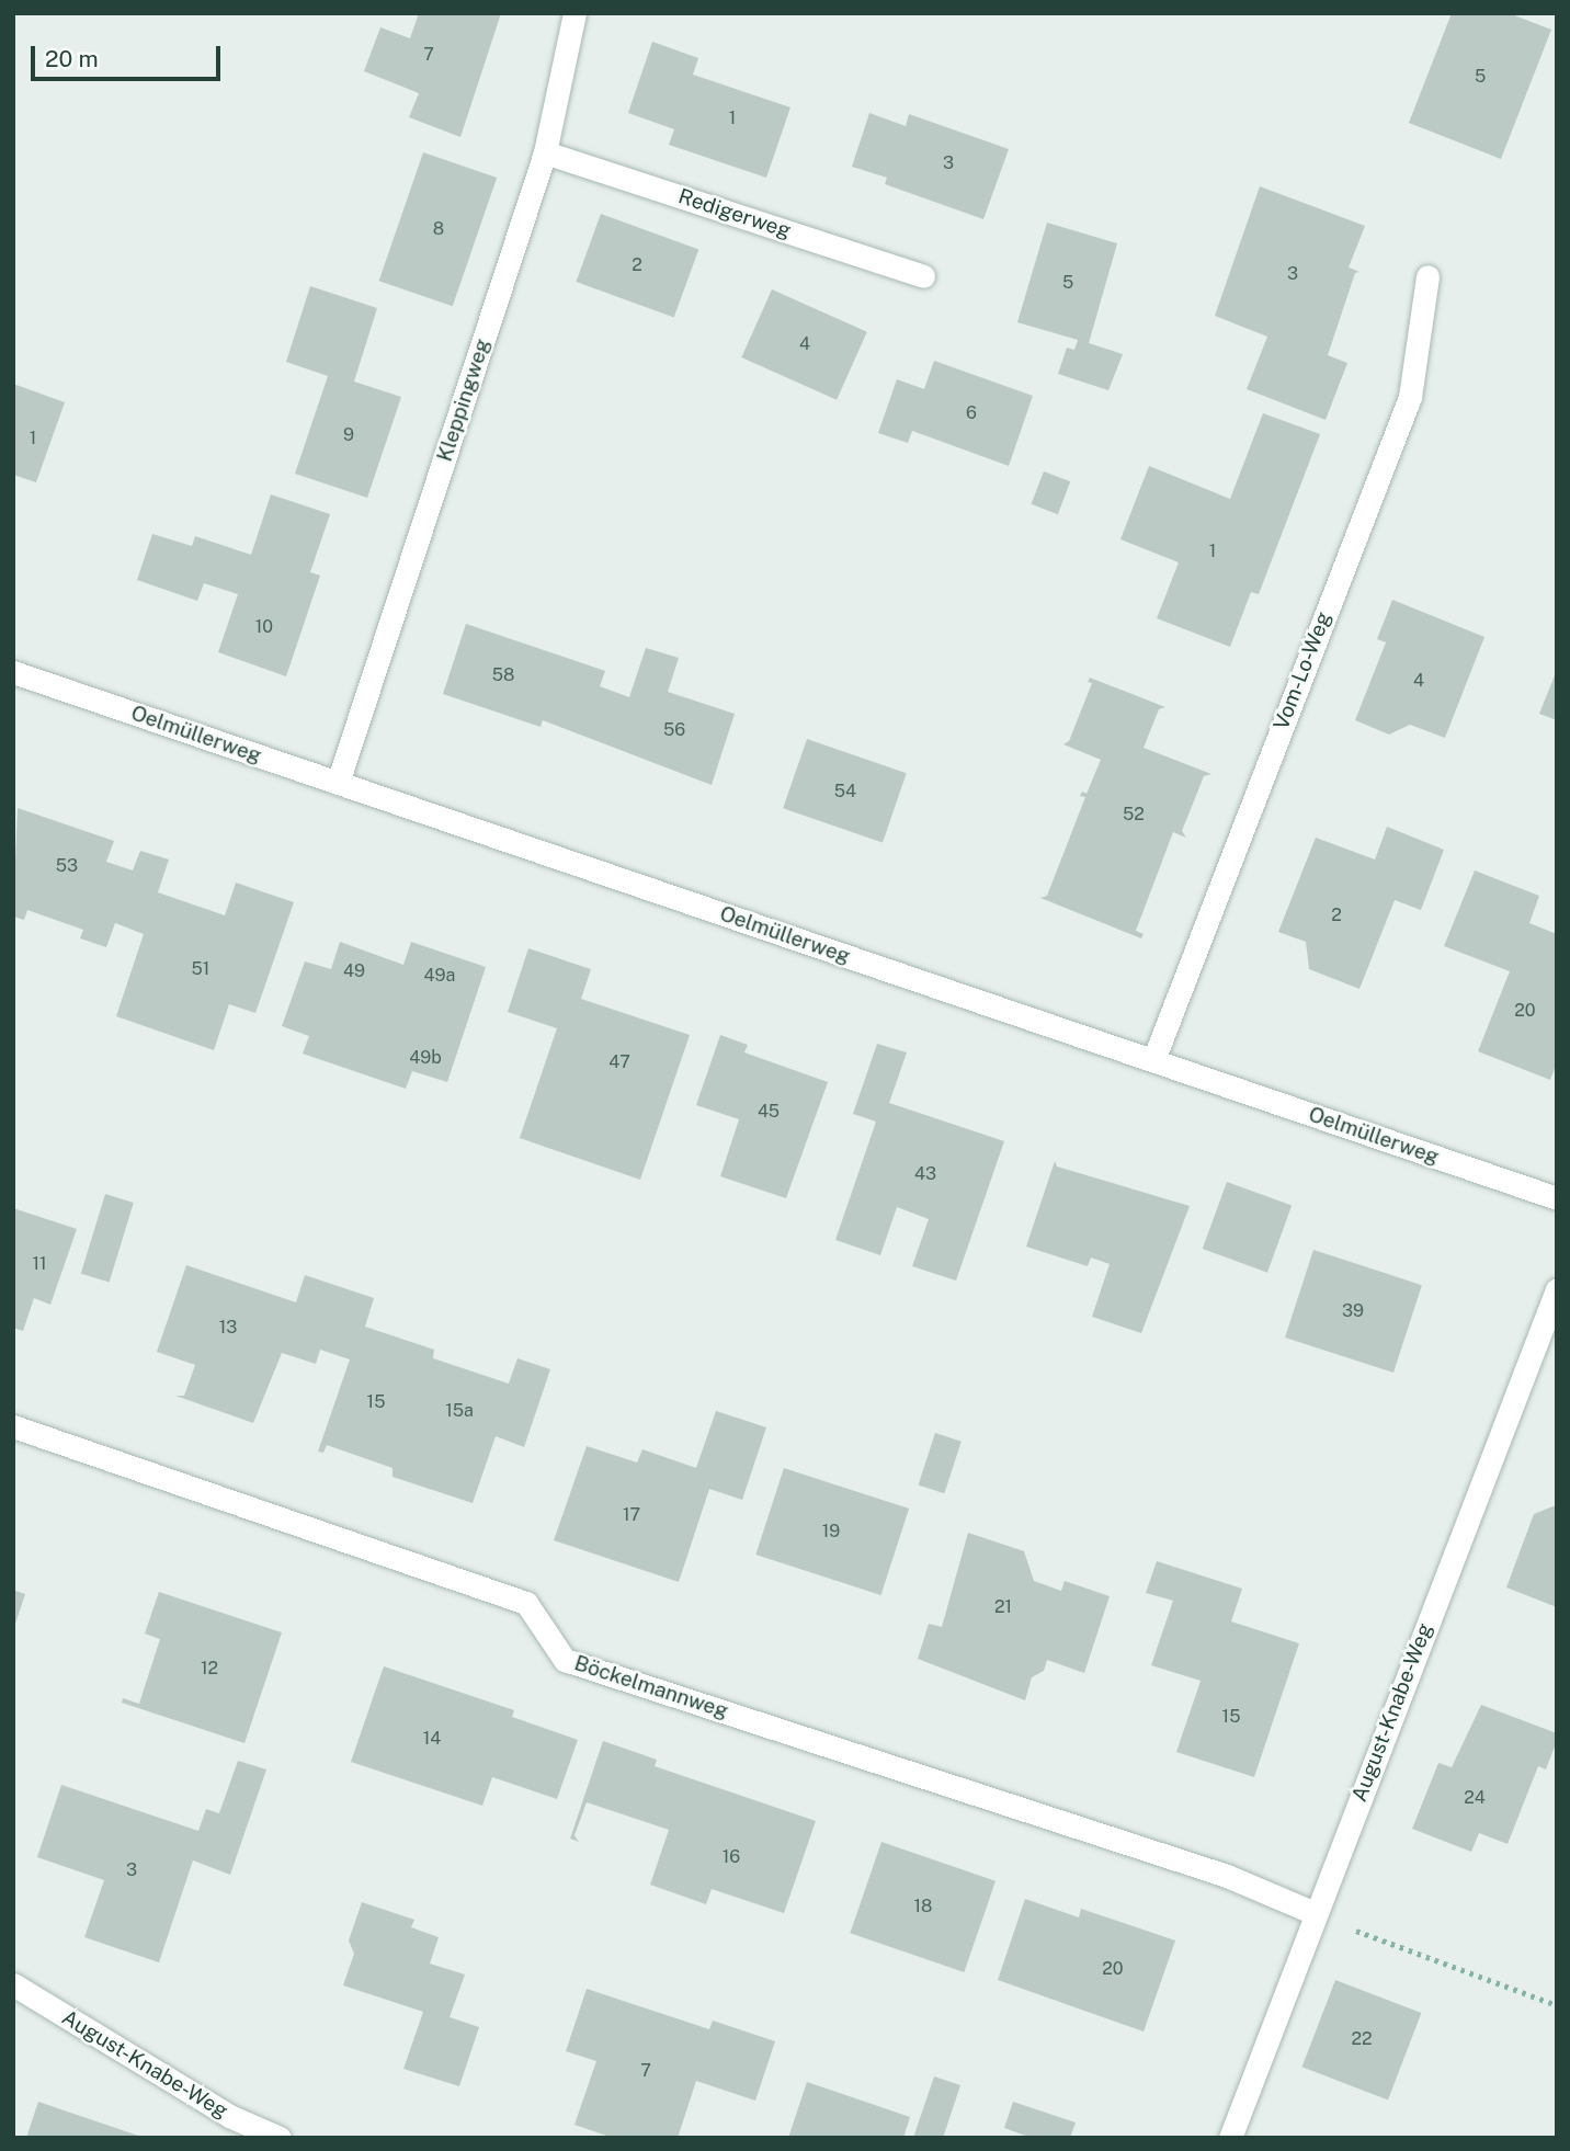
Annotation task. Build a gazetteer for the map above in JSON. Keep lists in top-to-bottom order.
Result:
{
  "streets": {
    "street": [
      "Redigerweg",
      "Kleppingweg",
      "Vom-Lo-Weg",
      "Oelmüllerweg",
      "Böckelmannweg",
      "August-Knabe-Weg"
    ]
  },
  "crossings": [
    ["Redigerweg", "Kleppingweg"],
    ["Kleppingweg", "Oelmüllerweg"],
    ["Vom-Lo-Weg", "Oelmüllerweg"],
    ["Böckelmannweg", "August-Knabe-Weg"]
  ],
  "house_numbers": [
    "7",
    "5",
    "1",
    "3",
    "8",
    "2",
    "3",
    "5",
    "4",
    "6",
    "9",
    "1",
    "1",
    "10",
    "58",
    "4",
    "56",
    "54",
    "52",
    "53",
    "2",
    "51",
    "49",
    "49a",
    "20",
    "49b",
    "47",
    "45",
    "43",
    "11",
    "39",
    "13",
    "15",
    "15a",
    "17",
    "19",
    "21",
    "12",
    "15",
    "14",
    "24",
    "16",
    "3",
    "18",
    "20",
    "22",
    "7"
  ],
  "scale_bar": "20 m"
}
